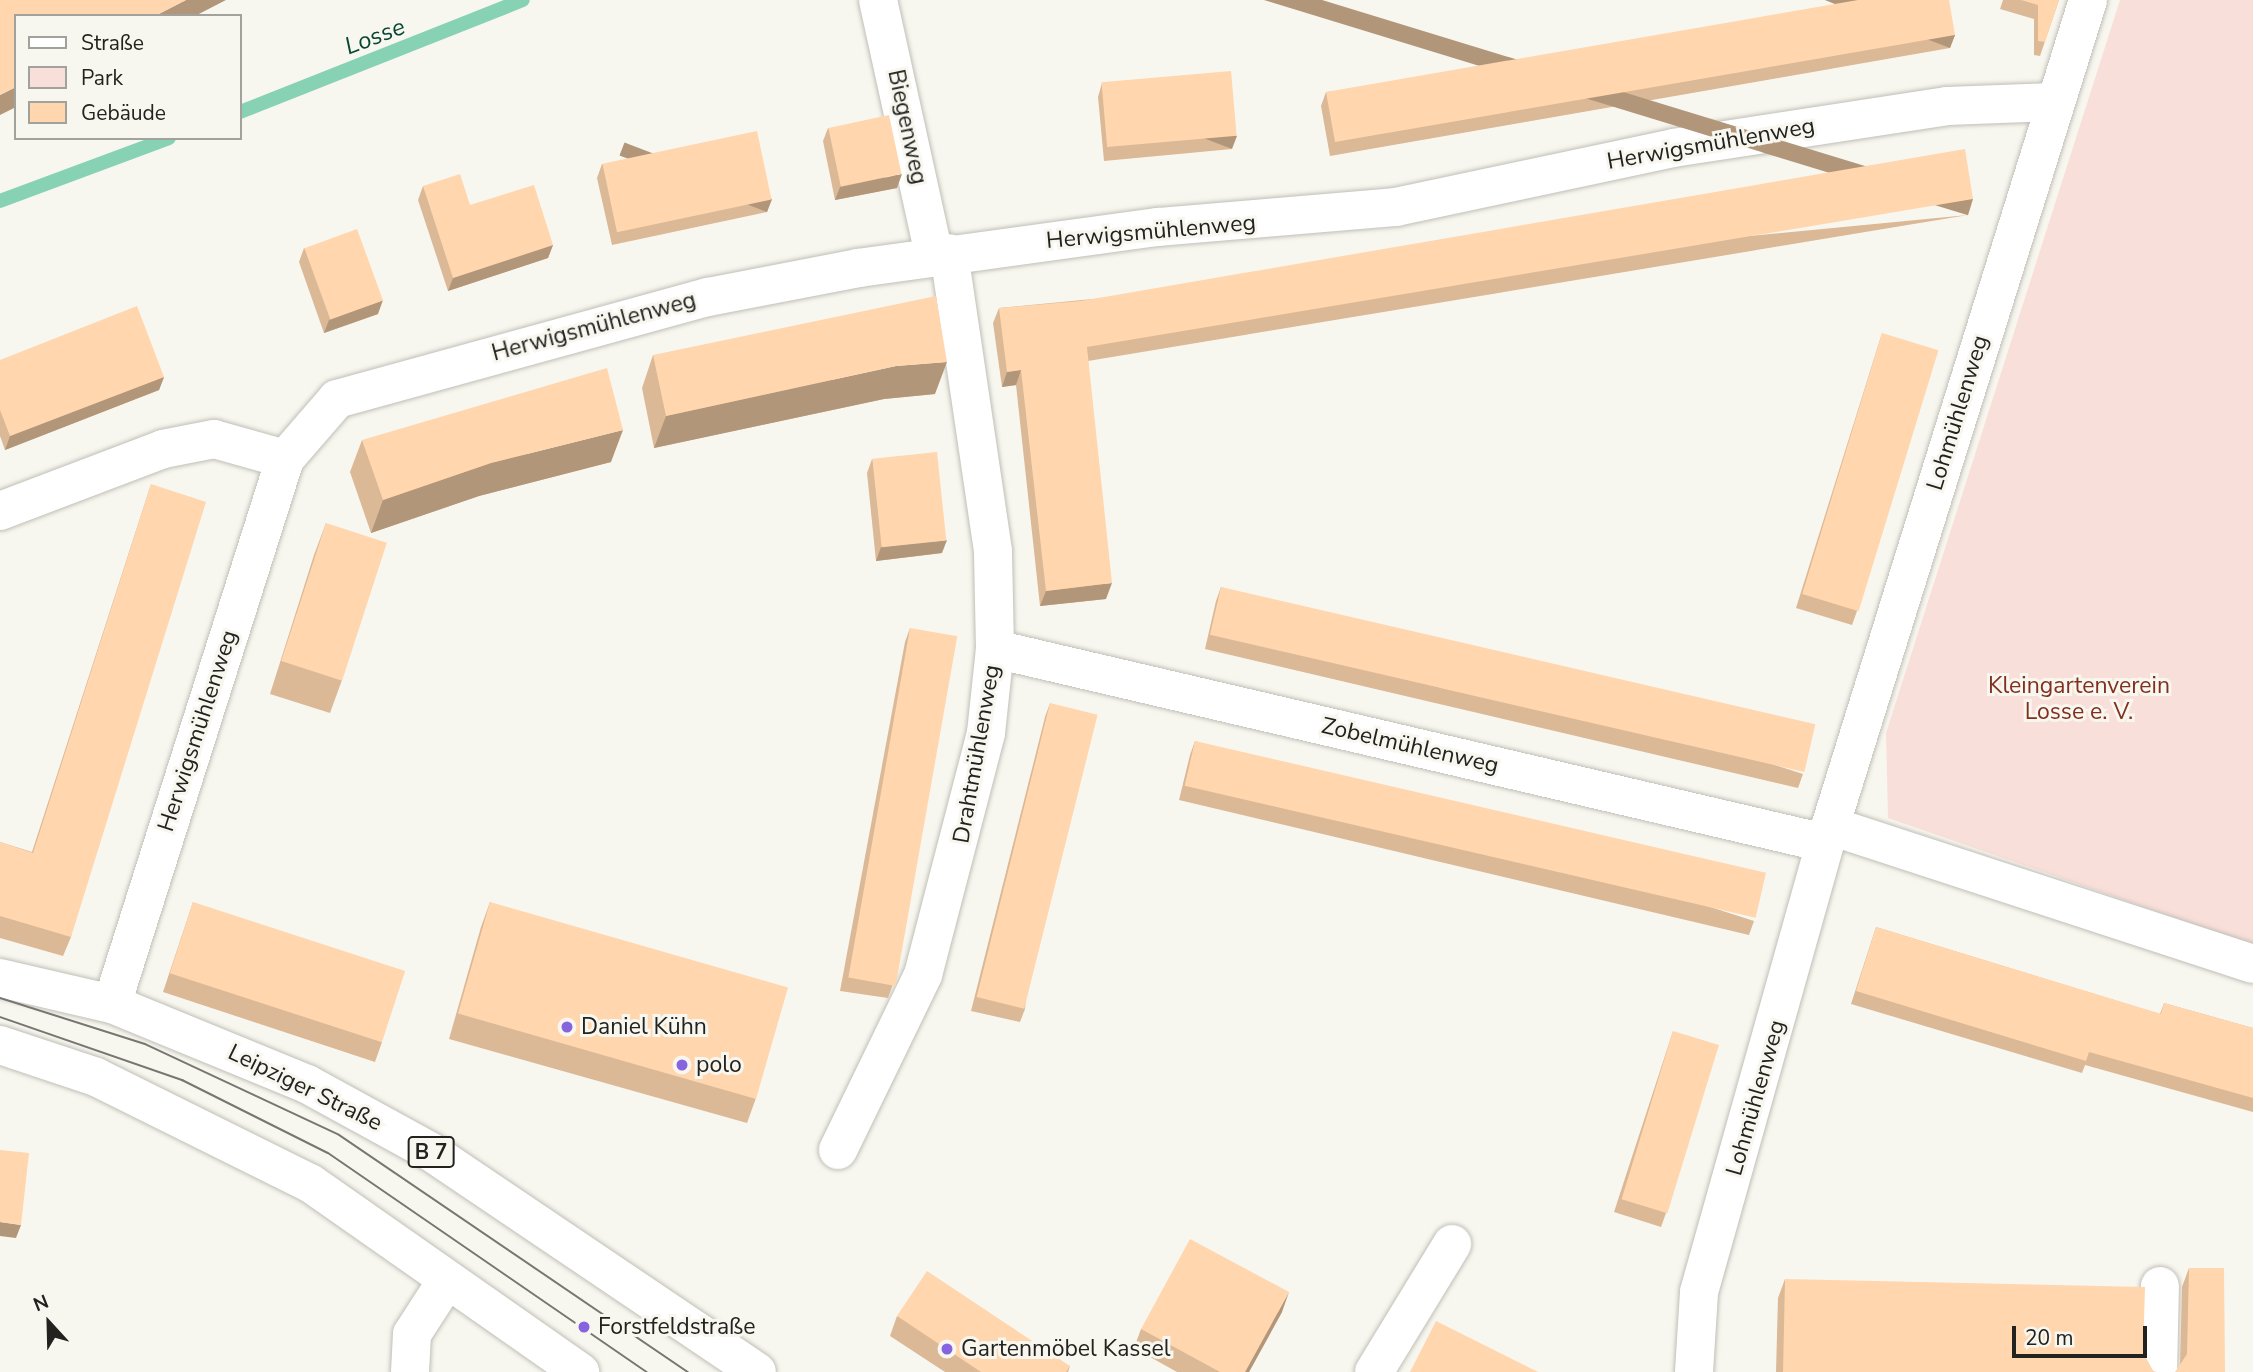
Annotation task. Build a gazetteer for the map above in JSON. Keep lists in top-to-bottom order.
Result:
{
  "streets": {
    "street": [
      "Biegenweg",
      "Herwigsmühlenweg",
      "Lohmühlenweg",
      "Zobelmühlenweg",
      "Drahtmühlenweg",
      "Leipziger Straße",
      "B 7"
    ]
  },
  "crossings": [
    ["Biegenweg", "Herwigsmühlenweg"],
    ["Biegenweg", "Drahtmühlenweg"],
    ["Herwigsmühlenweg", "Lohmühlenweg"],
    ["Herwigsmühlenweg", "Drahtmühlenweg"],
    ["Herwigsmühlenweg", "Leipziger Straße"],
    ["Lohmühlenweg", "Zobelmühlenweg"],
    ["Zobelmühlenweg", "Drahtmühlenweg"]
  ],
  "water": ["Losse"],
  "parks": ["Kleingartenverein Losse e. V."],
  "places": [
    "Daniel Kühn",
    "polo",
    "Forstfeldstraße",
    "Gartenmöbel Kassel"
  ],
  "legend": ["Straße", "Park", "Gebäude"],
  "scale_bar": "20 m",
  "north": "top"
}
